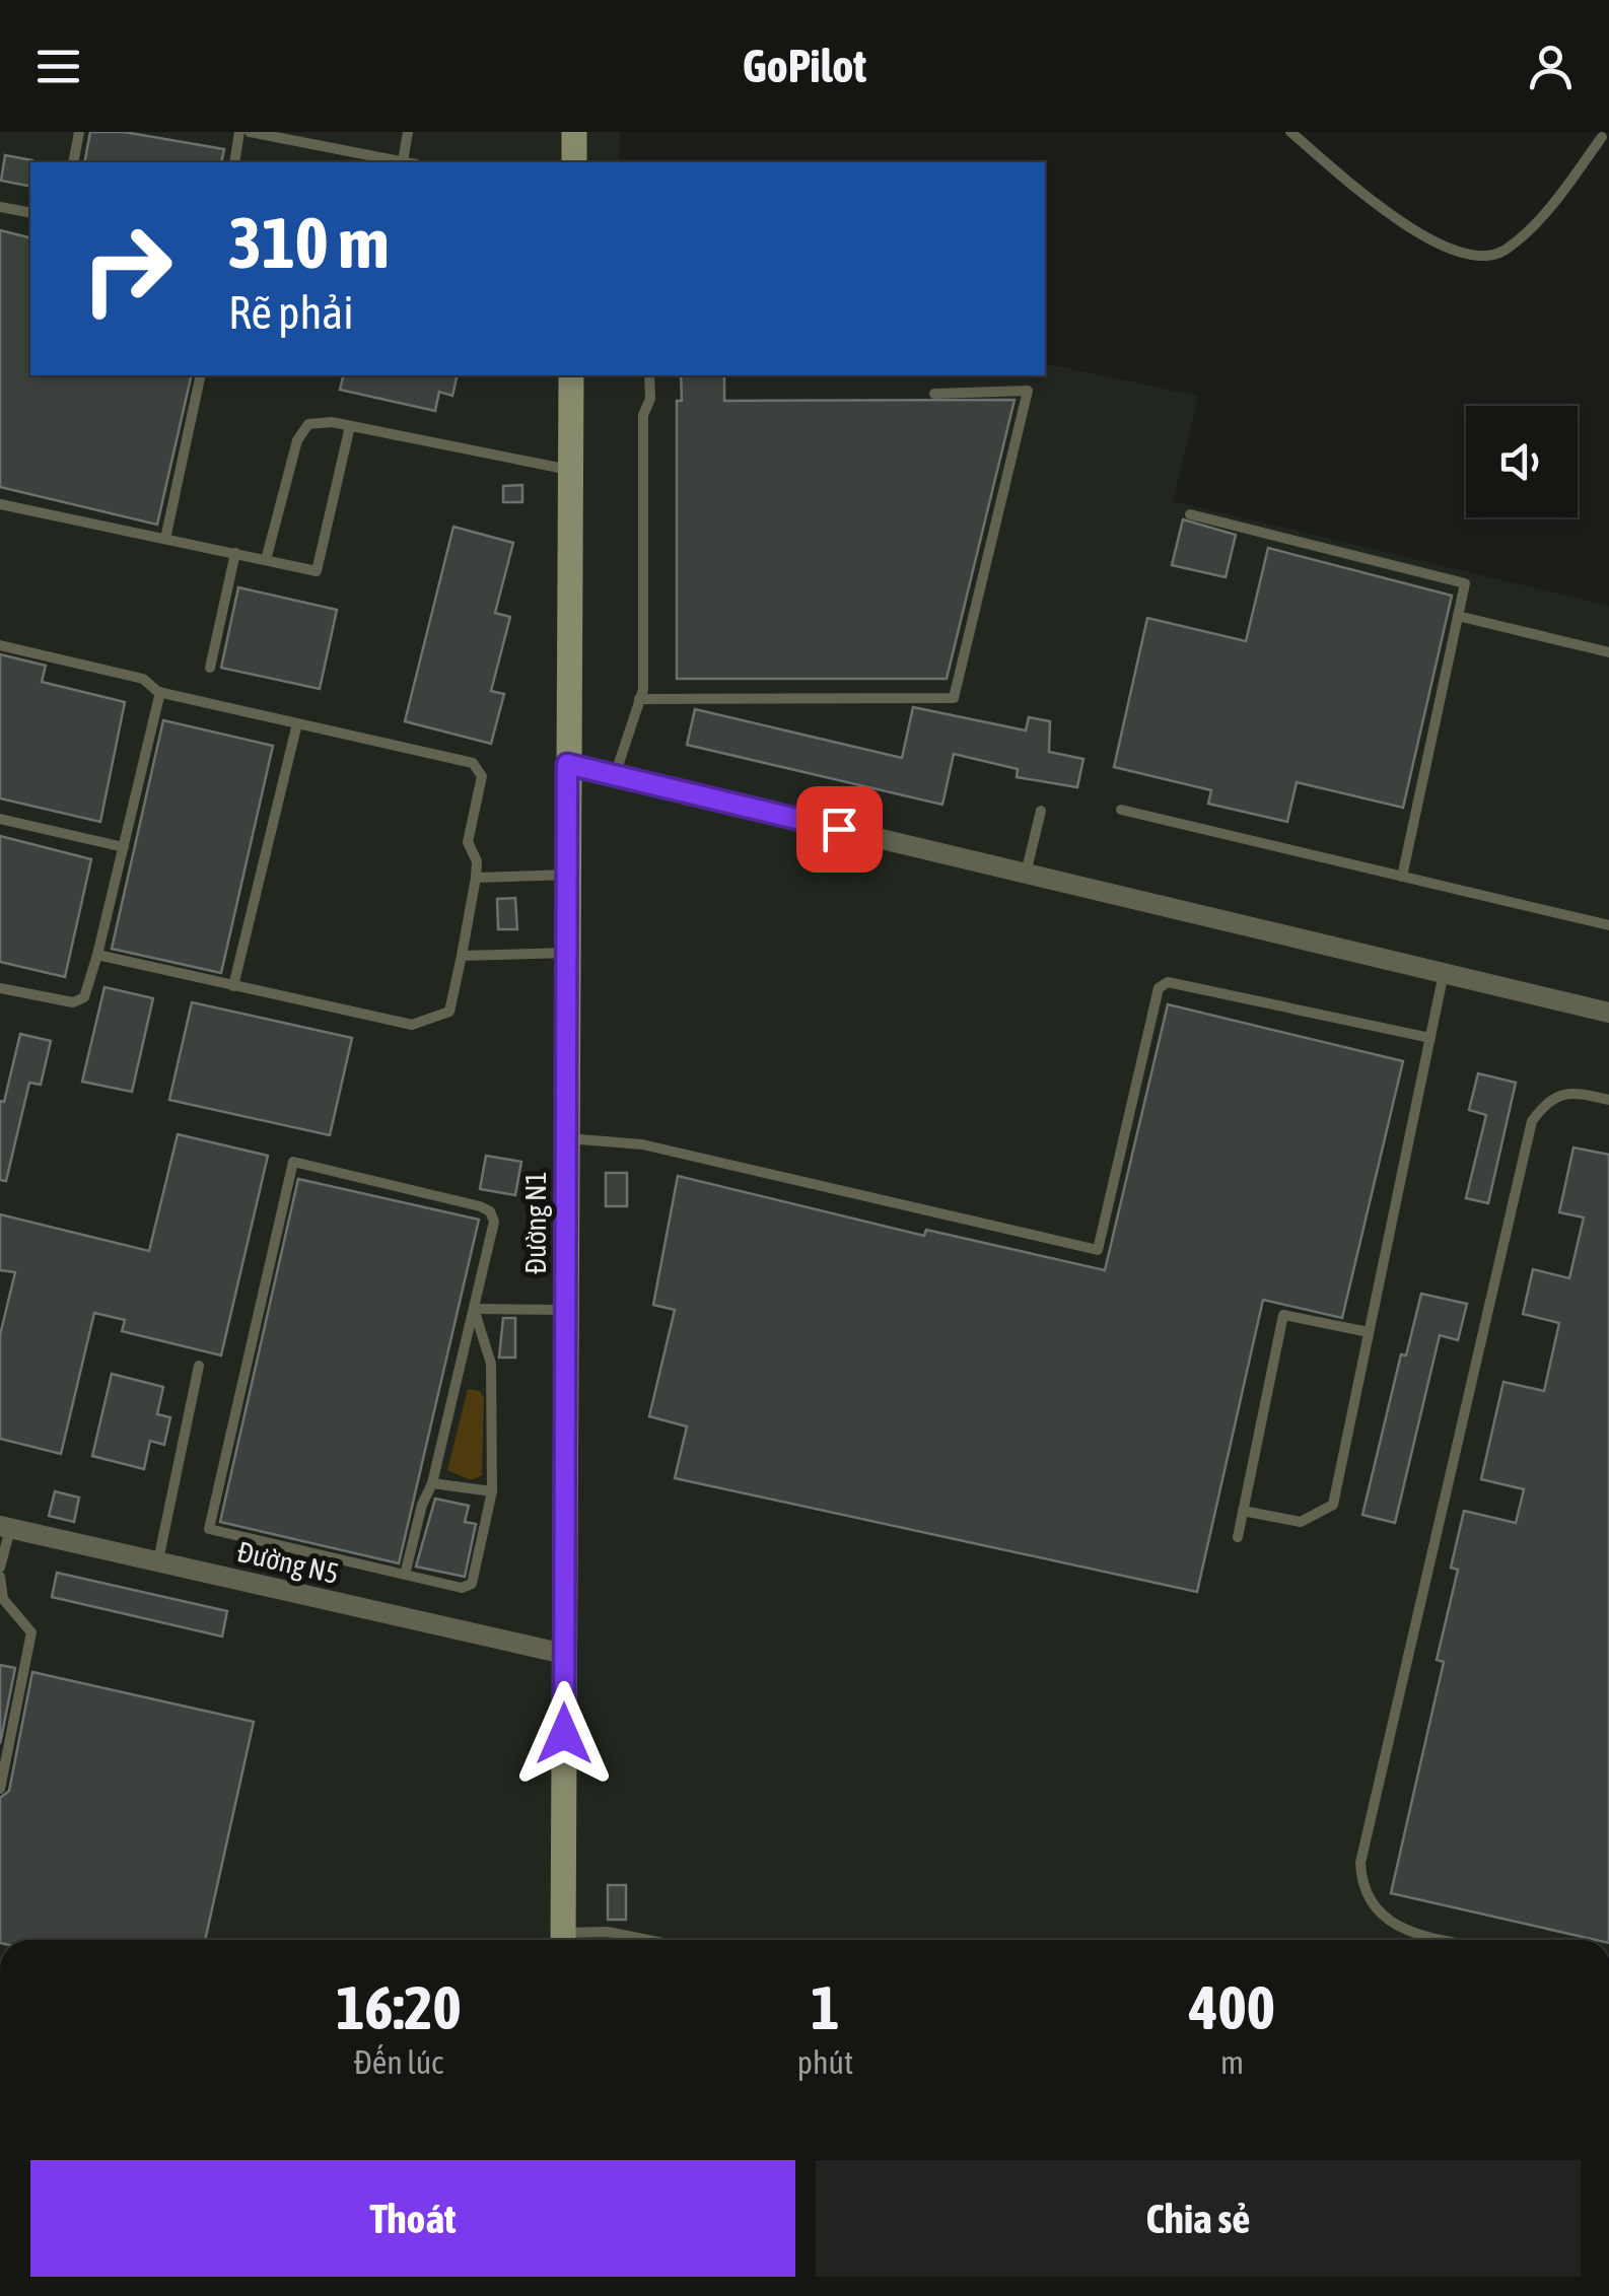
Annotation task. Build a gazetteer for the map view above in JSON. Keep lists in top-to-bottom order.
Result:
{
  "streets": {
    "street": ["Đường N1", "Đường N5"]
  },
  "crossings": [
    ["Đường N1", "Đường N5"]
  ],
  "page": {
    "header": "GoPilot",
    "turn": ["310 m", "Rẽ phải"],
    "eta": [
      "16:20",
      "Đến lúc",
      "1",
      "phút",
      "400",
      "m"
    ],
    "buttons": ["Thoát", "Chia sẻ"]
  }
}
